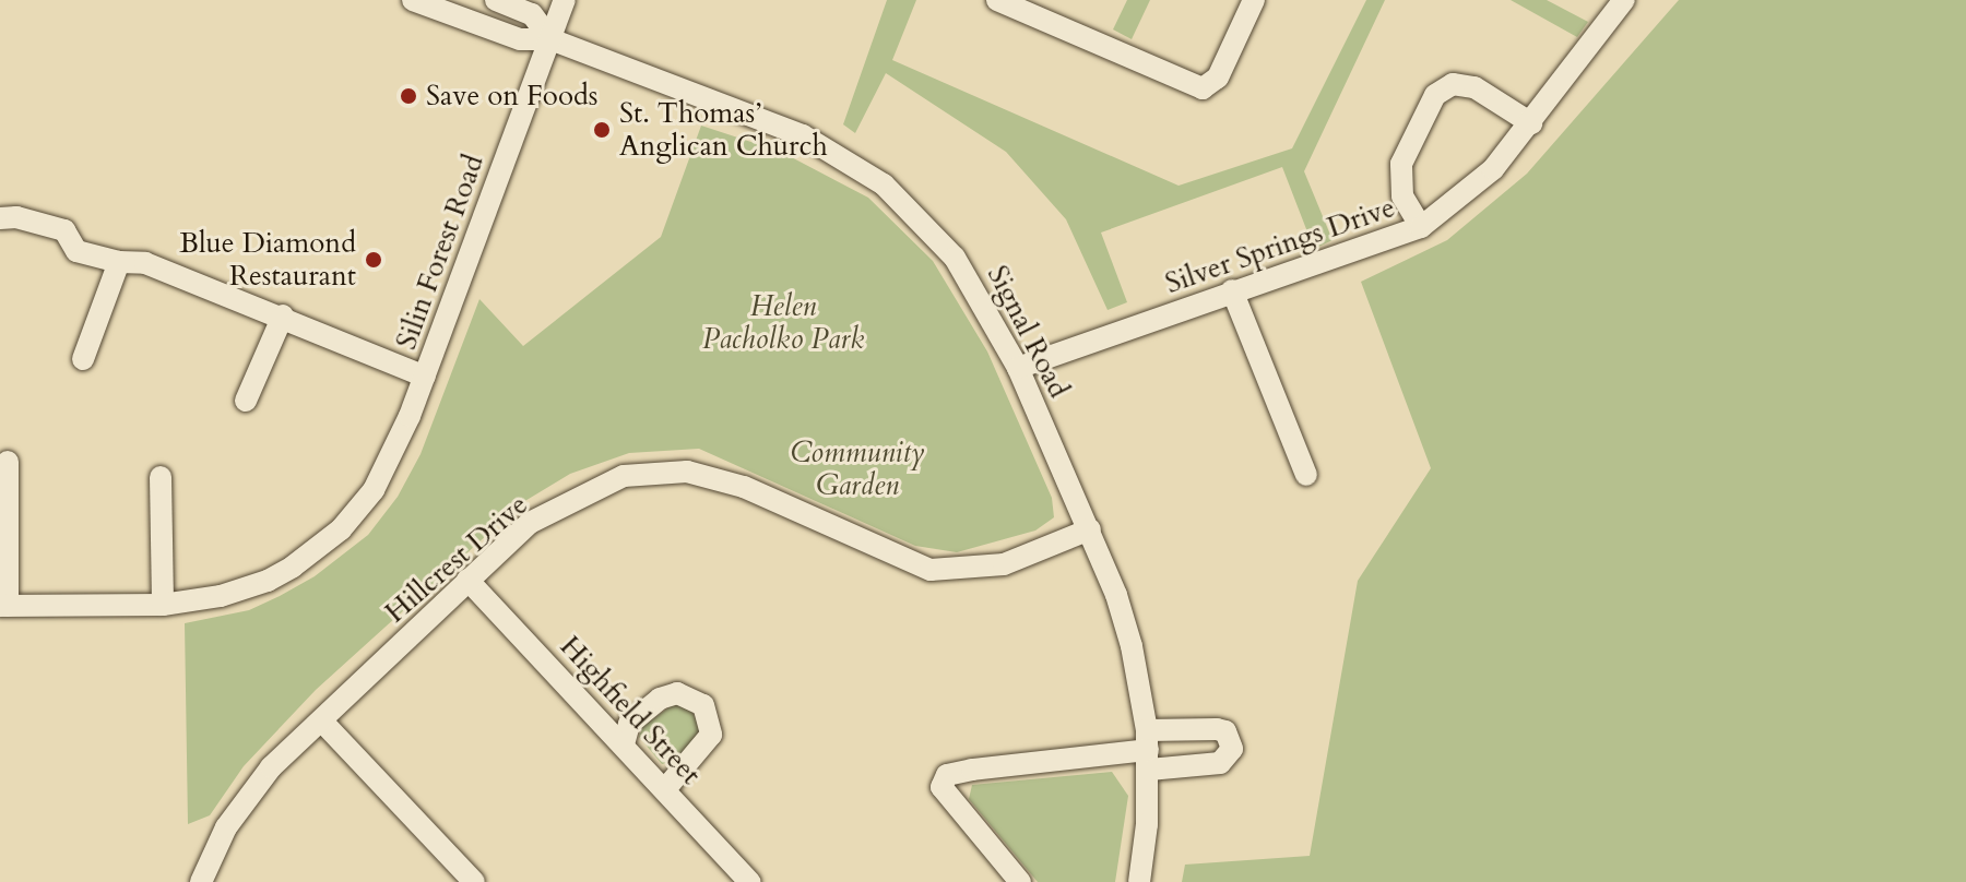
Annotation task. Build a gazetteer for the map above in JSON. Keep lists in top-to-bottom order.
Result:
{
  "streets": {
    "street": [
      "Silver Springs Drive",
      "Silin Forest Road",
      "Signal Road",
      "Hillcrest Drive",
      "Highfield Street"
    ]
  },
  "crossings": [
    ["Silver Springs Drive", "Signal Road"],
    ["Silin Forest Road", "Signal Road"],
    ["Signal Road", "Hillcrest Drive"],
    ["Hillcrest Drive", "Highfield Street"]
  ],
  "parks": ["Helen Pacholko Park", "Community Garden"],
  "places": ["Save on Foods", "St. Thomas’ Anglican Church", "Blue Diamond Restaurant"]
}
